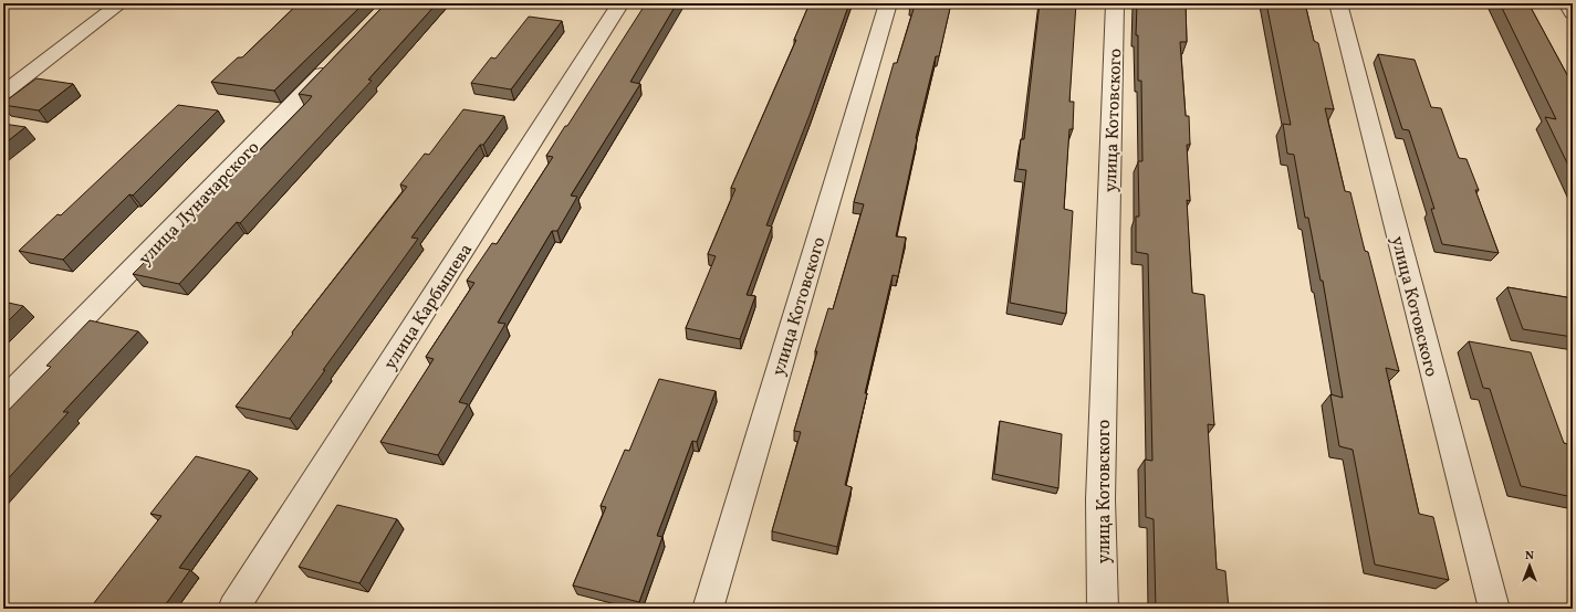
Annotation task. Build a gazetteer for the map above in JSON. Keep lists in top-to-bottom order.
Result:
{
  "streets": {
    "street": ["улица Котовского", "улица Луначарского", "улица Карбышева"]
  },
  "north": "top"
}
